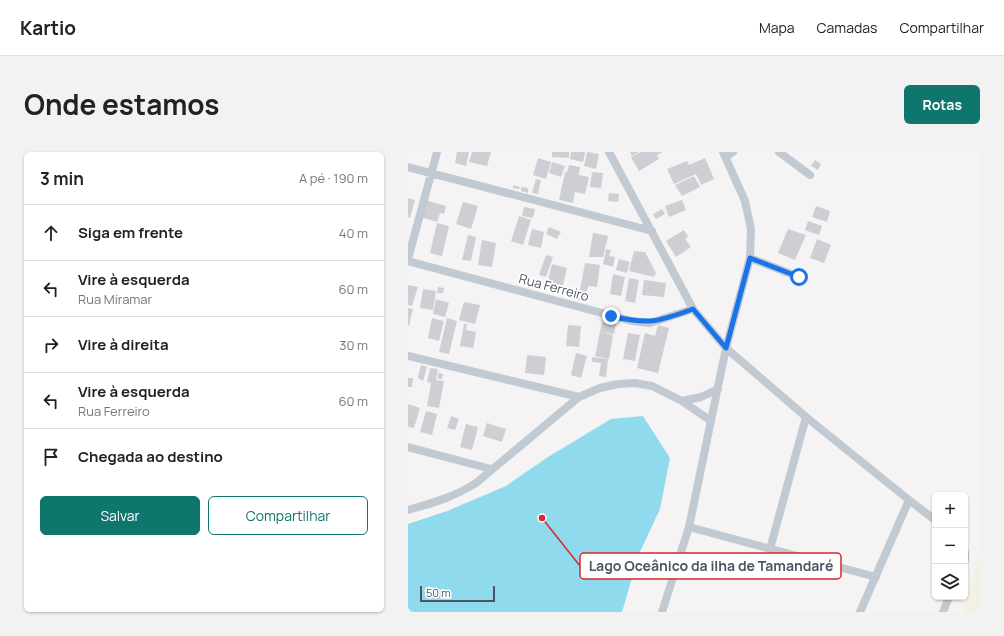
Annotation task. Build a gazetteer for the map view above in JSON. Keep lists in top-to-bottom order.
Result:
{
  "streets": {
    "street": ["Rua Ferreiro"]
  },
  "places": ["Lago Oceânico da ilha de Tamandaré"],
  "scale_bar": "50 m",
  "page": {
    "header": "Kartio",
    "nav": ["Mapa", "Camadas", "Compartilhar"],
    "title": "Onde estamos",
    "buttons": [
      "Rotas",
      ["Salvar", "Compartilhar"]
    ],
    "heading": ["3 min", "A pé · 190 m"],
    "list": [
      ["Siga em frente", "40 m"],
      ["Vire à esquerda", "Rua Miramar", "60 m"],
      ["Vire à direita", "30 m"],
      ["Vire à esquerda", "Rua Ferreiro", "60 m"],
      "Chegada ao destino"
    ],
    "map_buttons": ["+", "−"],
    "scale": "50 m"
  }
}
